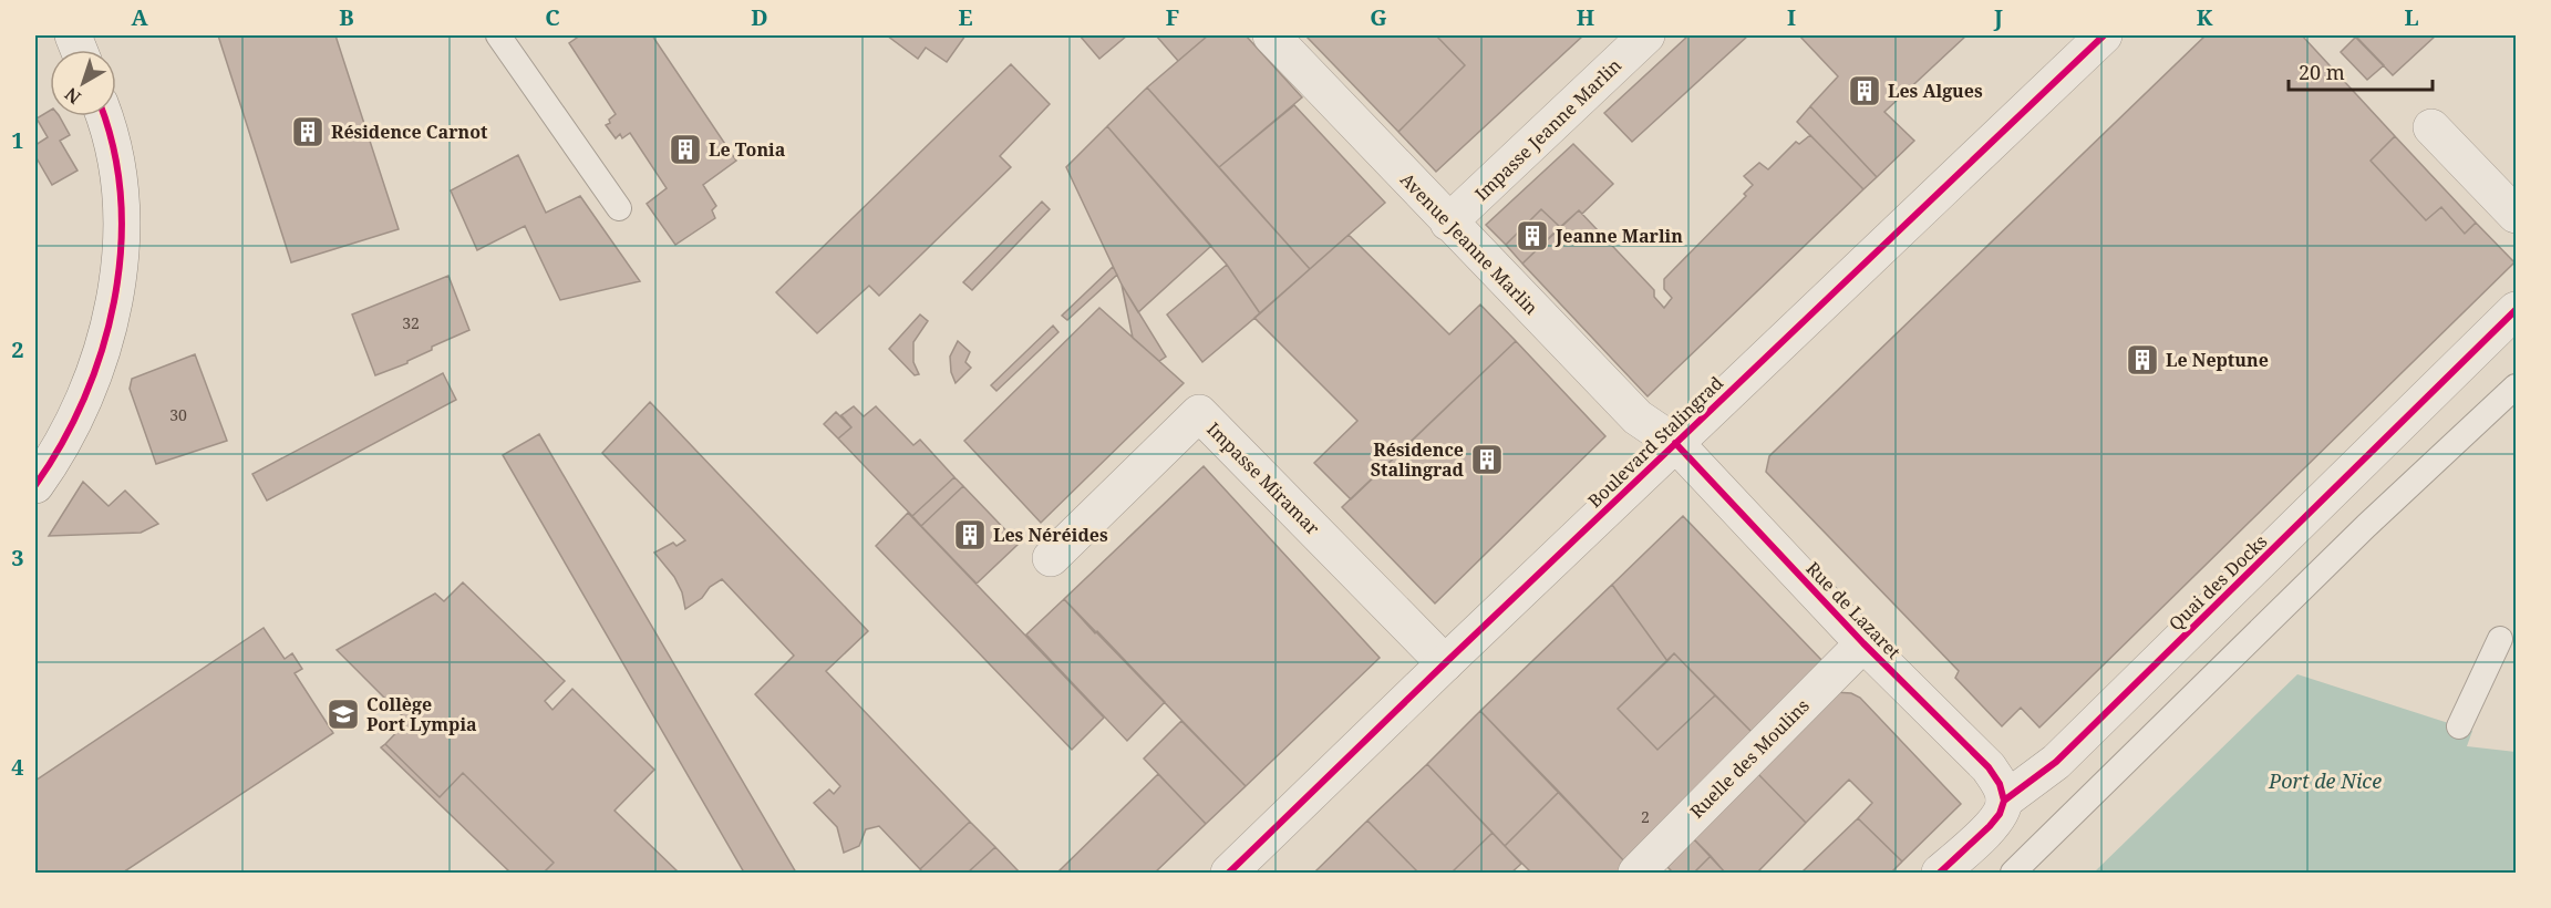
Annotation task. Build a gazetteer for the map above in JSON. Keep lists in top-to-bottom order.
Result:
{
  "streets": {
    "street": [
      "Impasse Jeanne Marlin",
      "Avenue Jeanne Marlin",
      "Boulevard Stalingrad",
      "Impasse Miramar",
      "Quai des Docks",
      "Rue de Lazaret",
      "Ruelle des Moulins"
    ]
  },
  "crossings": [
    ["Impasse Jeanne Marlin", "Avenue Jeanne Marlin"],
    ["Avenue Jeanne Marlin", "Boulevard Stalingrad"],
    ["Avenue Jeanne Marlin", "Rue de Lazaret"],
    ["Boulevard Stalingrad", "Impasse Miramar"],
    ["Boulevard Stalingrad", "Rue de Lazaret"],
    ["Quai des Docks", "Rue de Lazaret"],
    ["Rue de Lazaret", "Ruelle des Moulins"]
  ],
  "water": ["Port de Nice"],
  "places": {
    "building": [
      "Les Algues",
      "Résidence Carnot",
      "Le Tonia",
      "Jeanne Marlin",
      "Le Neptune",
      "Résidence Stalingrad",
      "Les Néréides"
    ],
    "school or university": ["Collège Port Lympia"]
  },
  "house_numbers": ["32", "30", "2"],
  "scale_bar": "20 m",
  "north": "bottom left",
  "grid": {
    "columns": [
      "A",
      "B",
      "C",
      "D",
      "E",
      "F",
      "G",
      "H",
      "I",
      "J",
      "K",
      "L"
    ],
    "rows": [
      "1",
      "2",
      "3",
      "4"
    ]
  }
}
